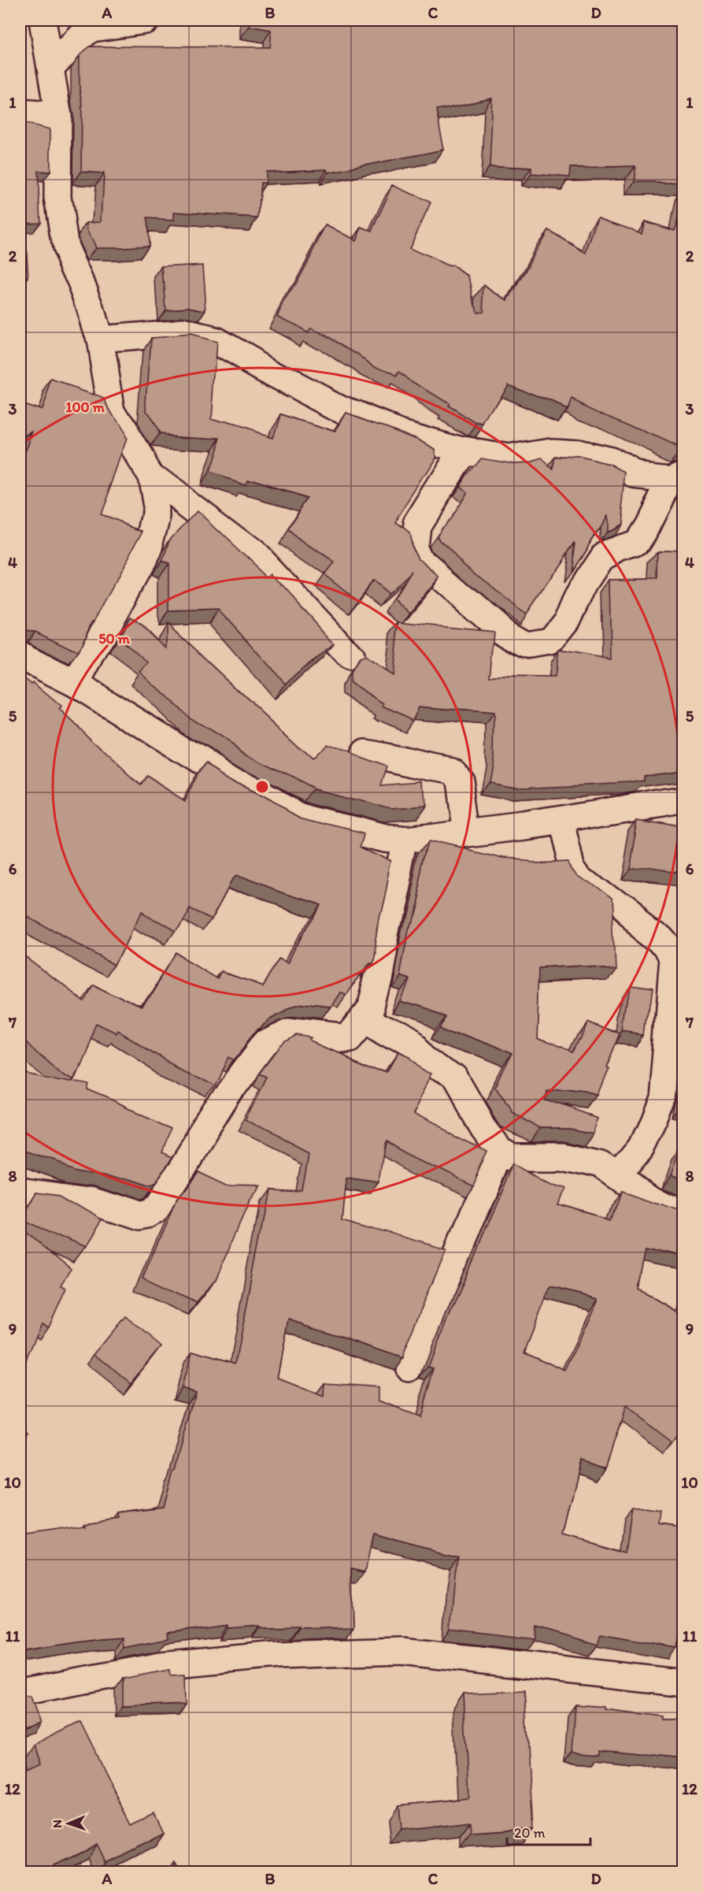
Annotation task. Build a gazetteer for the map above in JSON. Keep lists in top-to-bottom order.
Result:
{
  "scale_bar": "20 m",
  "north": "left",
  "grid": {
    "columns": [
      "A",
      "B",
      "C",
      "D"
    ],
    "rows": [
      "1",
      "2",
      "3",
      "4",
      "5",
      "6",
      "7",
      "8",
      "9",
      "10",
      "11",
      "12"
    ]
  },
  "rings": ["100 m", "50 m"]
}
